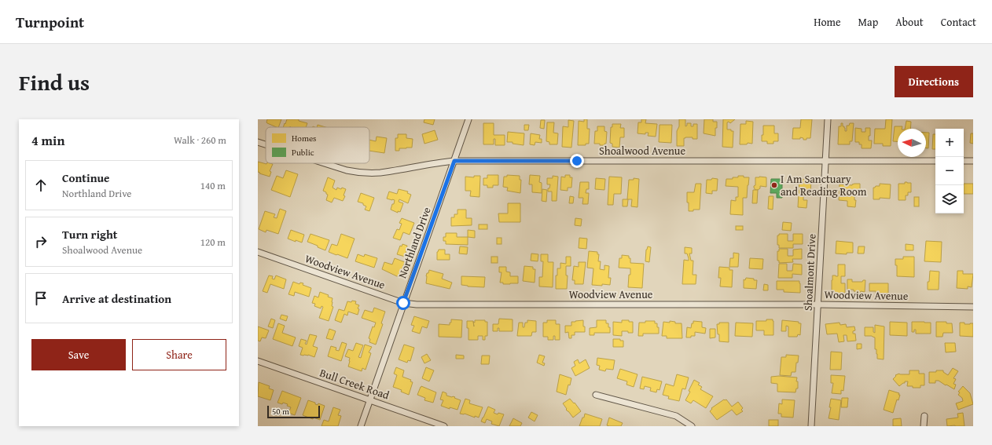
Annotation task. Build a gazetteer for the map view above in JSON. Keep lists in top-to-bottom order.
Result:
{
  "streets": {
    "street": [
      "Shoalwood Avenue",
      "Northland Drive",
      "Woodview Avenue",
      "Shoalmont Drive",
      "Bull Creek Road"
    ]
  },
  "crossings": [
    ["Shoalwood Avenue", "Northland Drive"],
    ["Shoalwood Avenue", "Shoalmont Drive"],
    ["Northland Drive", "Woodview Avenue"],
    ["Northland Drive", "Bull Creek Road"],
    ["Woodview Avenue", "Shoalmont Drive"]
  ],
  "places": ["I Am Sanctuary and Reading Room"],
  "legend": ["Homes", "Public"],
  "scale_bar": "50 m",
  "north": "left",
  "page": {
    "header": "Turnpoint",
    "nav": [
      "Home",
      "Map",
      "About",
      "Contact"
    ],
    "title": "Find us",
    "buttons": [
      "Directions",
      ["Save", "Share"]
    ],
    "heading": ["4 min", "Walk · 260 m"],
    "map_buttons": ["+", "−"],
    "list": [
      ["Continue", "Northland Drive", "140 m"],
      ["Turn right", "Shoalwood Avenue", "120 m"],
      "Arrive at destination"
    ],
    "scale": "50 m"
  }
}
